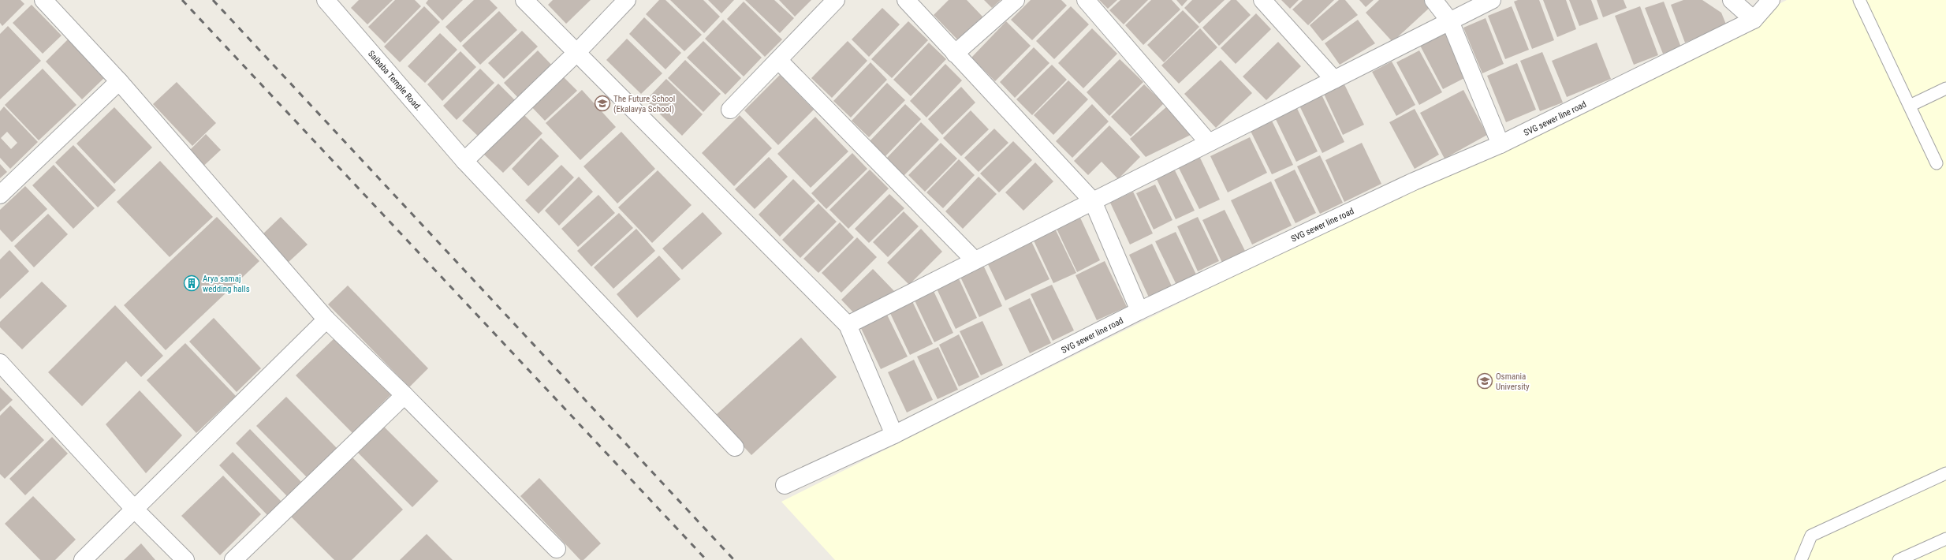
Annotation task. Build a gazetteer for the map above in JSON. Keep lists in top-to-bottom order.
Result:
{
  "streets": {
    "street": ["Saibaba Temple Road.", "SVG sewer line road"]
  },
  "places": {
    "school or university": ["The Future School (Ekalavya School)", "Osmania University"],
    "building": ["Arya samaj wedding halls"]
  }
}
